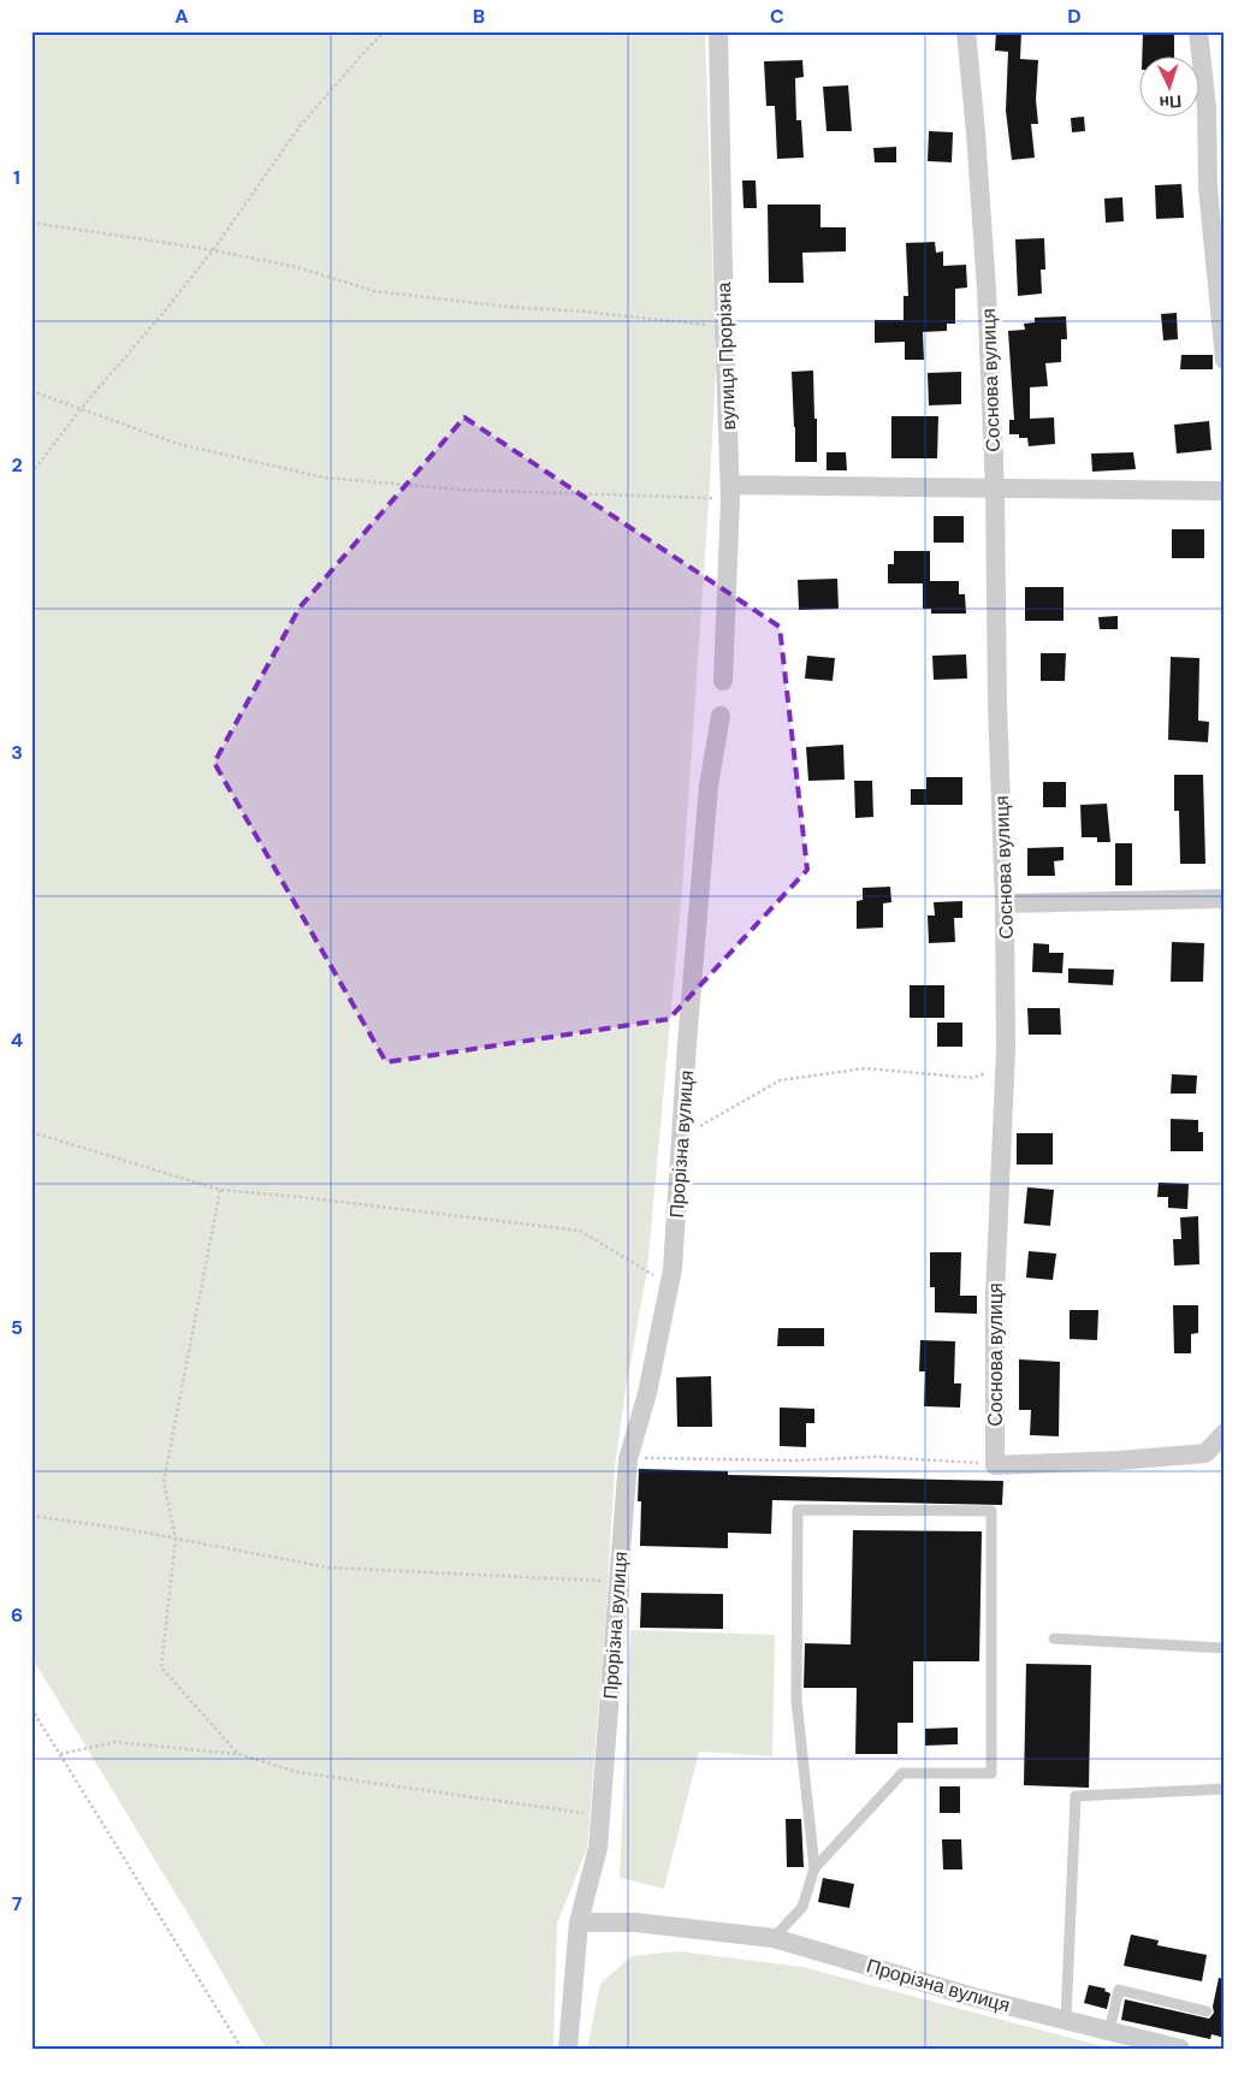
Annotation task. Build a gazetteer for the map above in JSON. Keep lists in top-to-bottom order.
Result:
{
  "streets": {
    "street": ["вулиця Прорізна", "Соснова вулиця", "Прорізна вулиця"]
  },
  "north": "bottom",
  "grid": {
    "columns": [
      "A",
      "B",
      "C",
      "D"
    ],
    "rows": [
      "1",
      "2",
      "3",
      "4",
      "5",
      "6",
      "7"
    ]
  }
}
